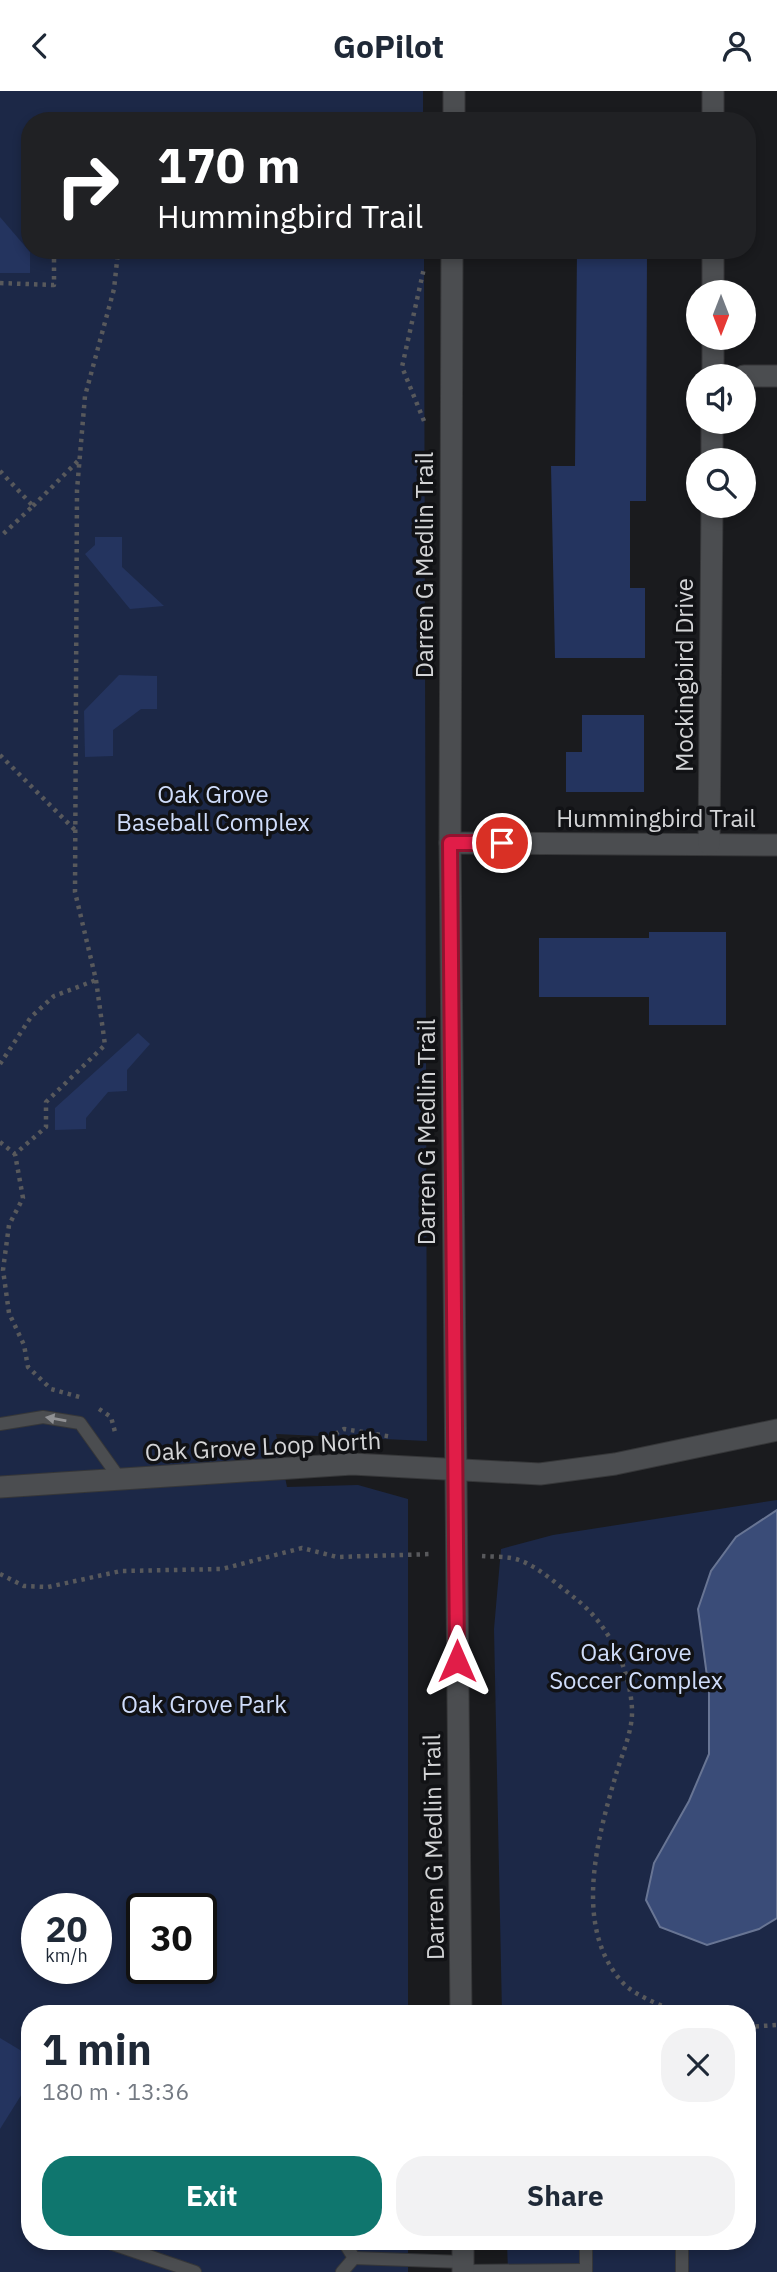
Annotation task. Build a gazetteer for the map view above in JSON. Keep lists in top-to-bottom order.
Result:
{
  "streets": {
    "street": [
      "Darren G Medlin Trail",
      "Mockingbird Drive",
      "Hummingbird Trail",
      "Oak Grove Loop North"
    ]
  },
  "crossings": [
    ["Darren G Medlin Trail", "Hummingbird Trail"],
    ["Darren G Medlin Trail", "Oak Grove Loop North"],
    ["Mockingbird Drive", "Hummingbird Trail"]
  ],
  "parks": ["Oak Grove Baseball Complex", "Oak Grove Soccer Complex", "Oak Grove Park"],
  "north": "bottom",
  "page": {
    "header": "GoPilot",
    "turn": ["170 m", "Hummingbird Trail"],
    "speed": "20 km/h",
    "limit": "30",
    "heading": ["1 min", "180 m · 13:36"],
    "buttons": ["Exit", "Share"]
  }
}
